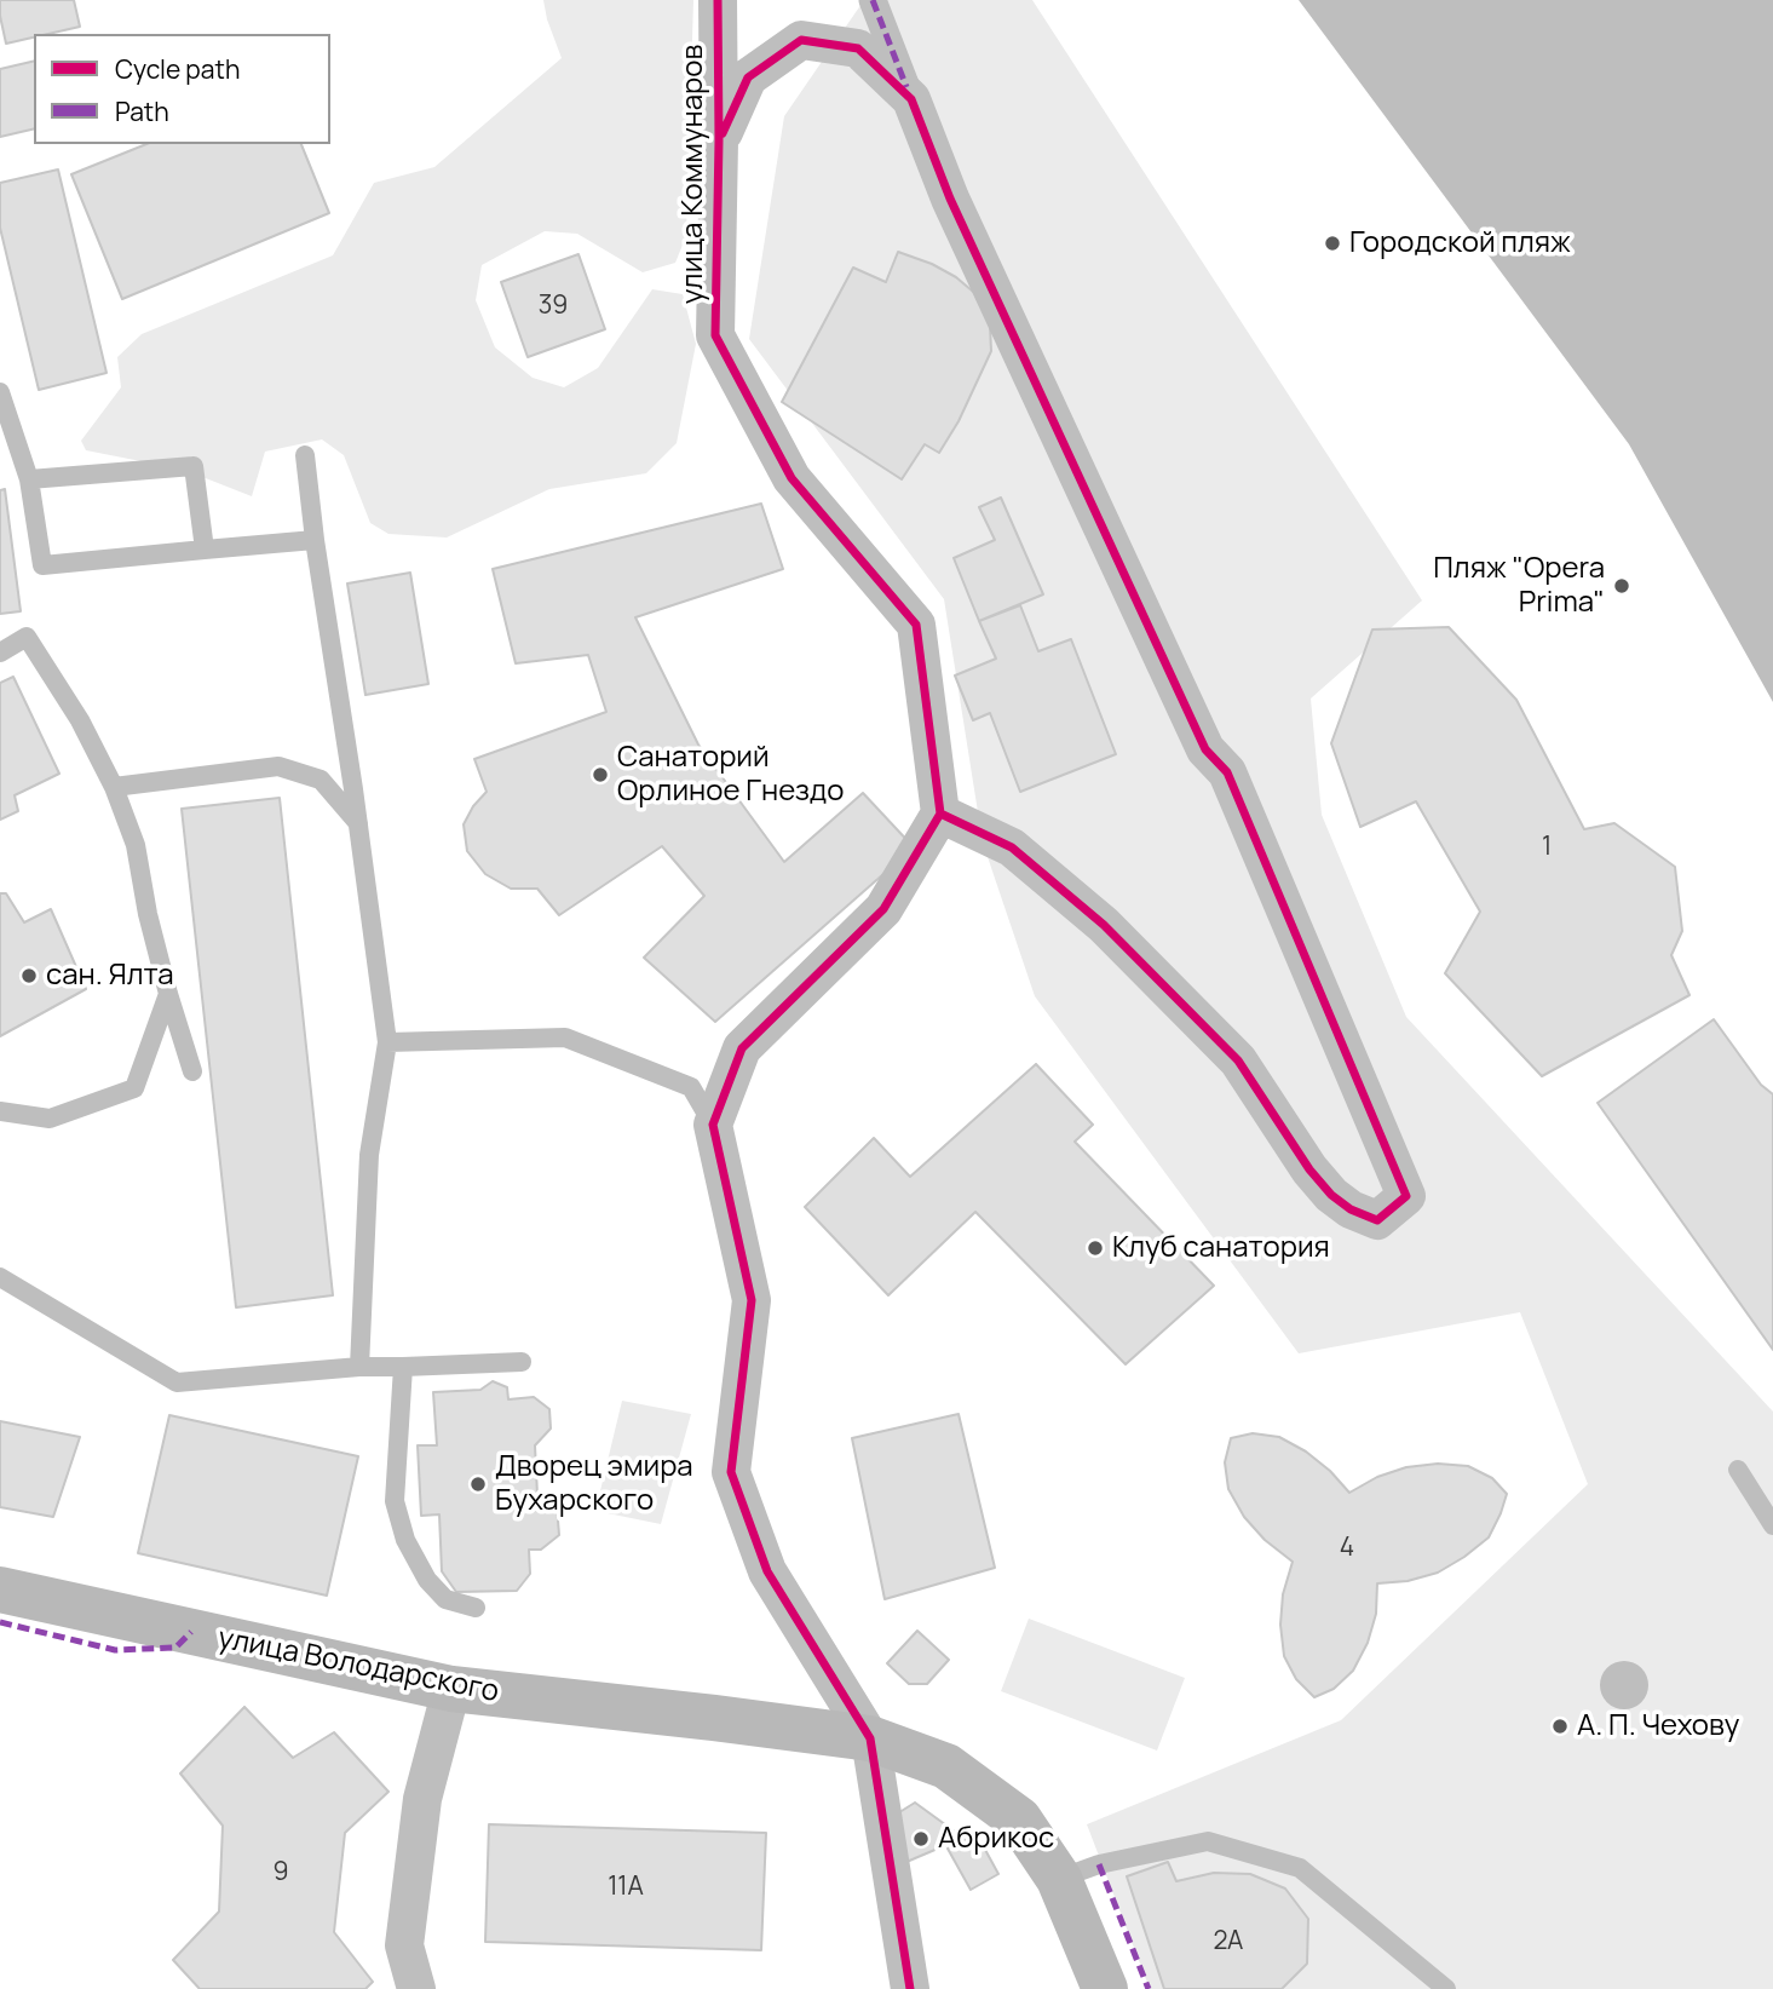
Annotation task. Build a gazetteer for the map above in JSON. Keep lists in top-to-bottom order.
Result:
{
  "streets": {
    "main road": ["улица Володарского"],
    "street": ["улица Коммунаров"]
  },
  "places": [
    "Городской пляж",
    "Пляж \"Opera Prima\"",
    "Санаторий Орлиное Гнездо",
    "сан. Ялта",
    "Клуб санатория",
    "Дворец эмира Бухарского",
    "А. П. Чехову",
    "Абрикос"
  ],
  "house_numbers": [
    "39",
    "1",
    "4",
    "9",
    "11А",
    "2А"
  ],
  "legend": ["Cycle path", "Path"]
}
